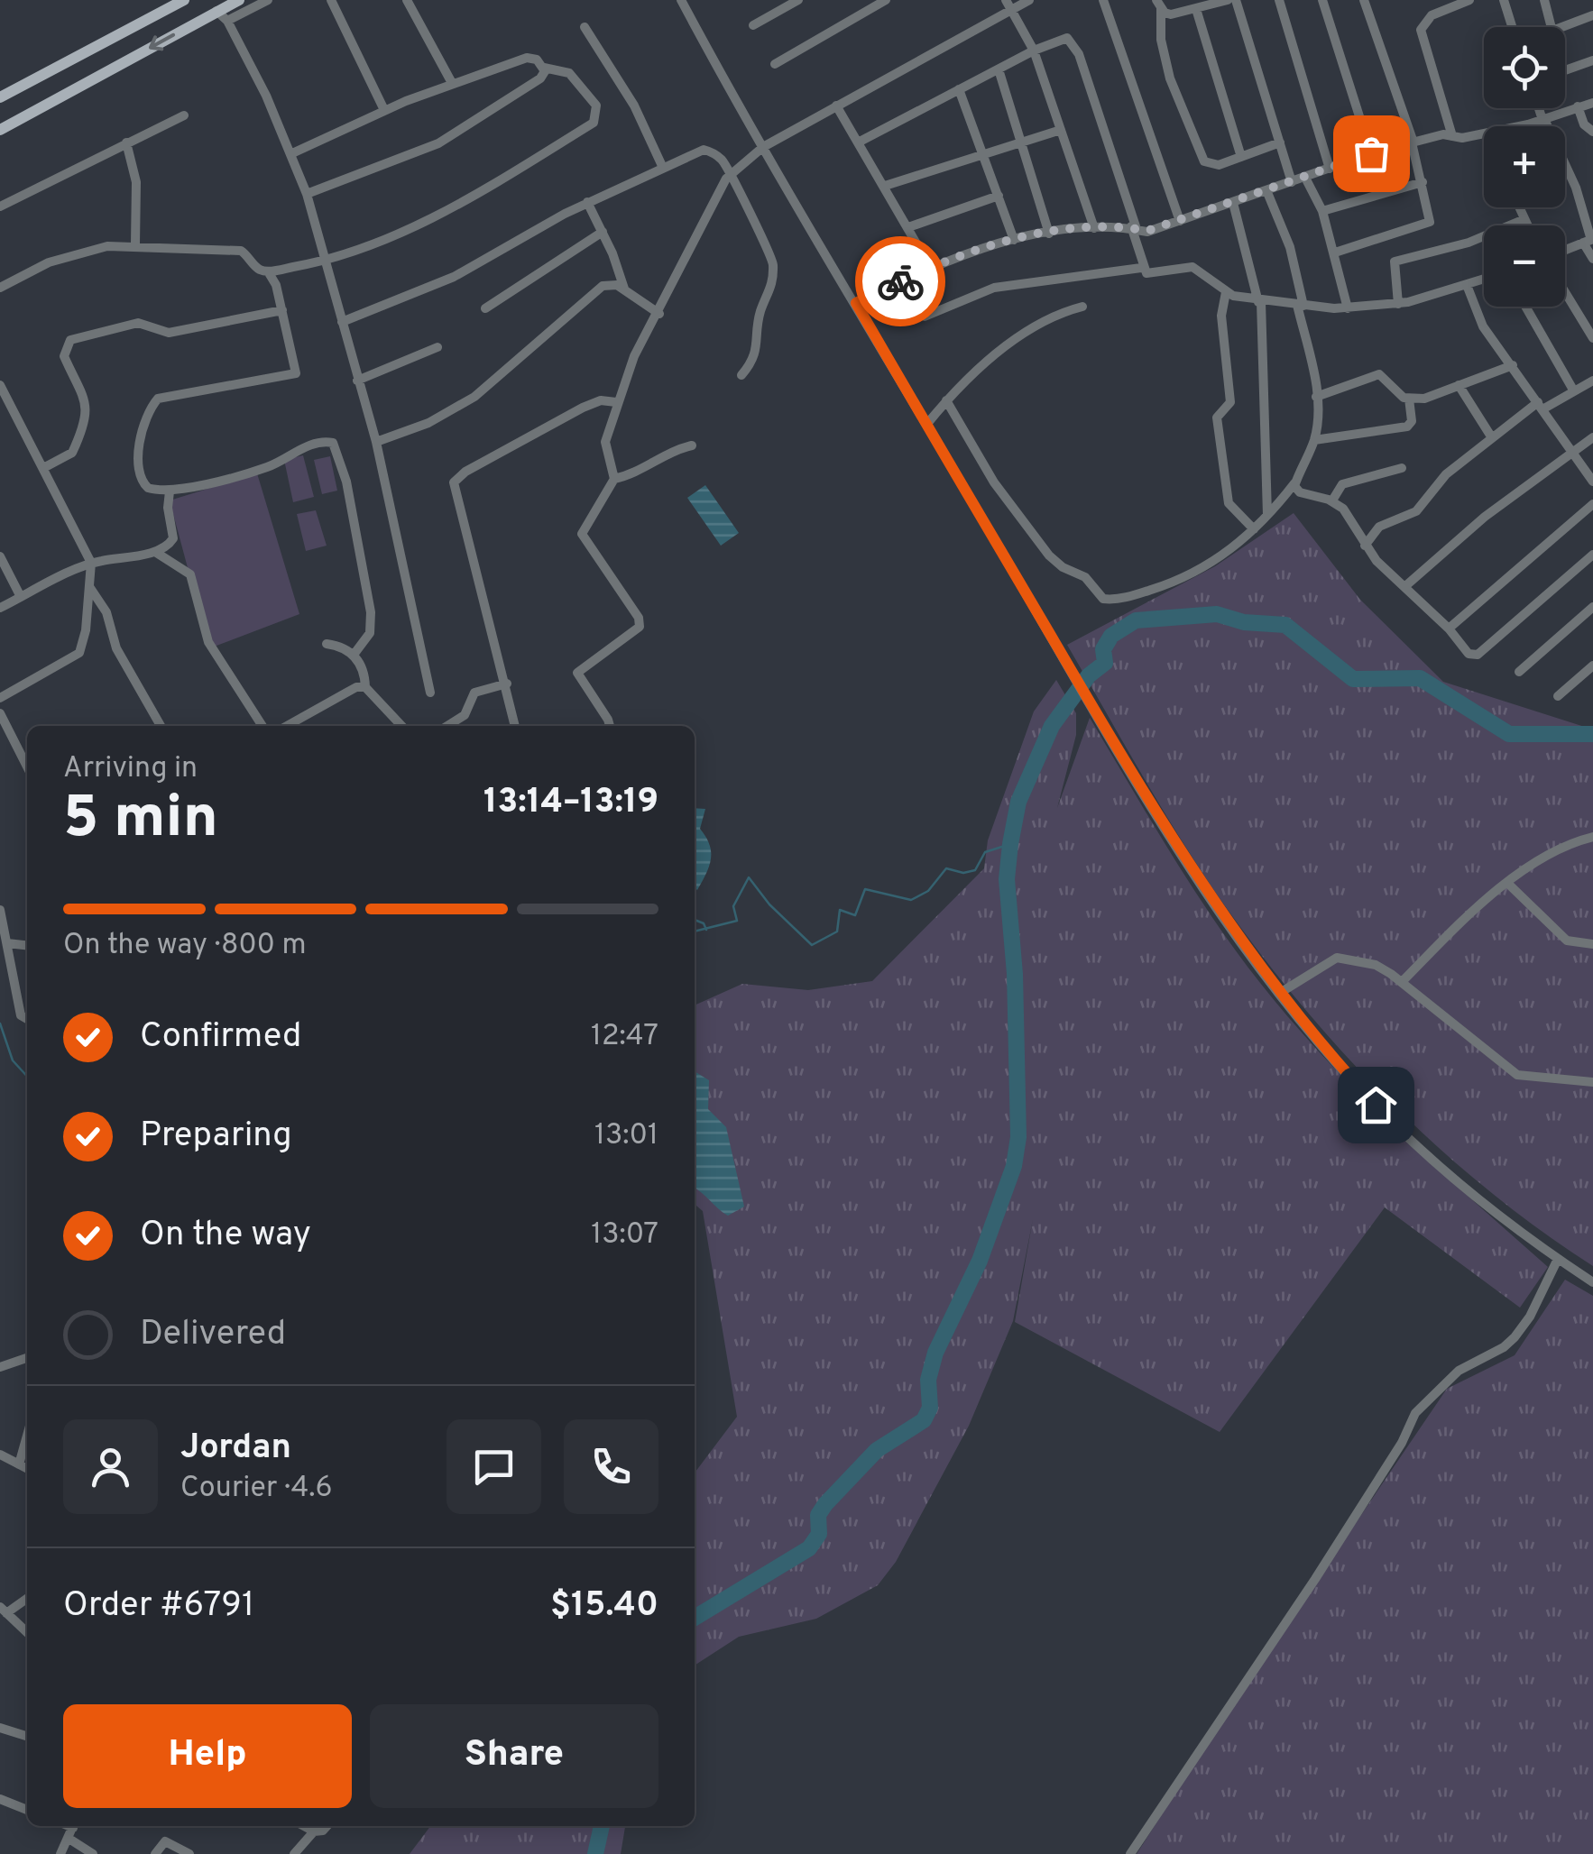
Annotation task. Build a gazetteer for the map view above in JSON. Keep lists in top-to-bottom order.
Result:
{
  "page": {
    "map_buttons": ["+", "−"],
    "heading": ["5 min", "Arriving in", "13:14–13:19"],
    "panel": [
      "Jordan",
      "Courier · 4.6",
      "Order #6791",
      "$15.40"
    ],
    "bar": "On the way · 800 m",
    "list": [
      ["Confirmed", "12:47"],
      ["Preparing", "13:01"],
      ["On the way", "13:07"],
      "Delivered"
    ],
    "buttons": ["Help", "Share"]
  }
}
